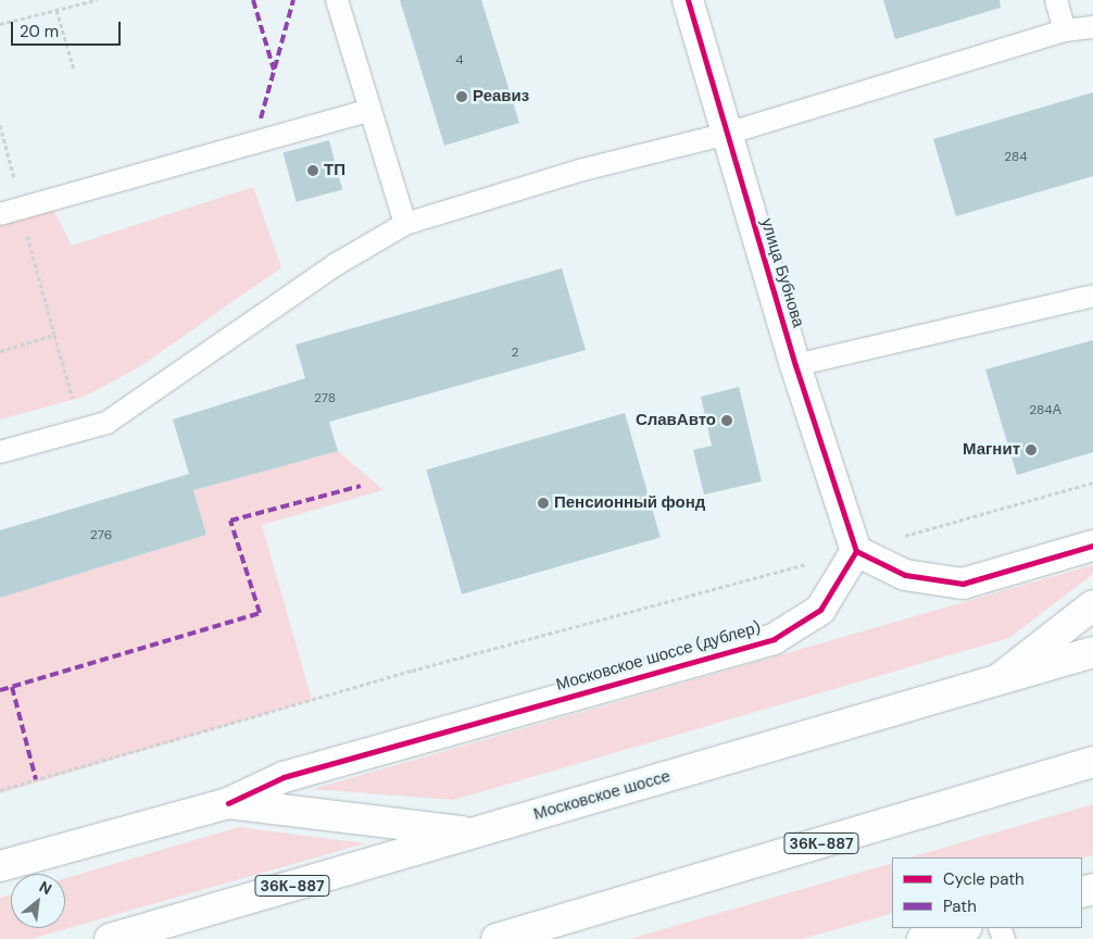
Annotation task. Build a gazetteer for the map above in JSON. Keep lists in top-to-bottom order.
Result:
{
  "streets": {
    "main road": [
      "улица Бубнова",
      "Московское шоссе (дублер)",
      "Московское шоссе",
      "36К-887"
    ]
  },
  "crossings": [
    ["улица Бубнова", "Московское шоссе (дублер)"]
  ],
  "places": [
    "Реавиз",
    "ТП",
    "СлавАвто",
    "Магнит",
    "Пенсионный фонд"
  ],
  "house_numbers": [
    "4",
    "284",
    "2",
    "278",
    "284А",
    "276"
  ],
  "legend": ["Cycle path", "Path"],
  "scale_bar": "20 m",
  "north": "top right"
}
